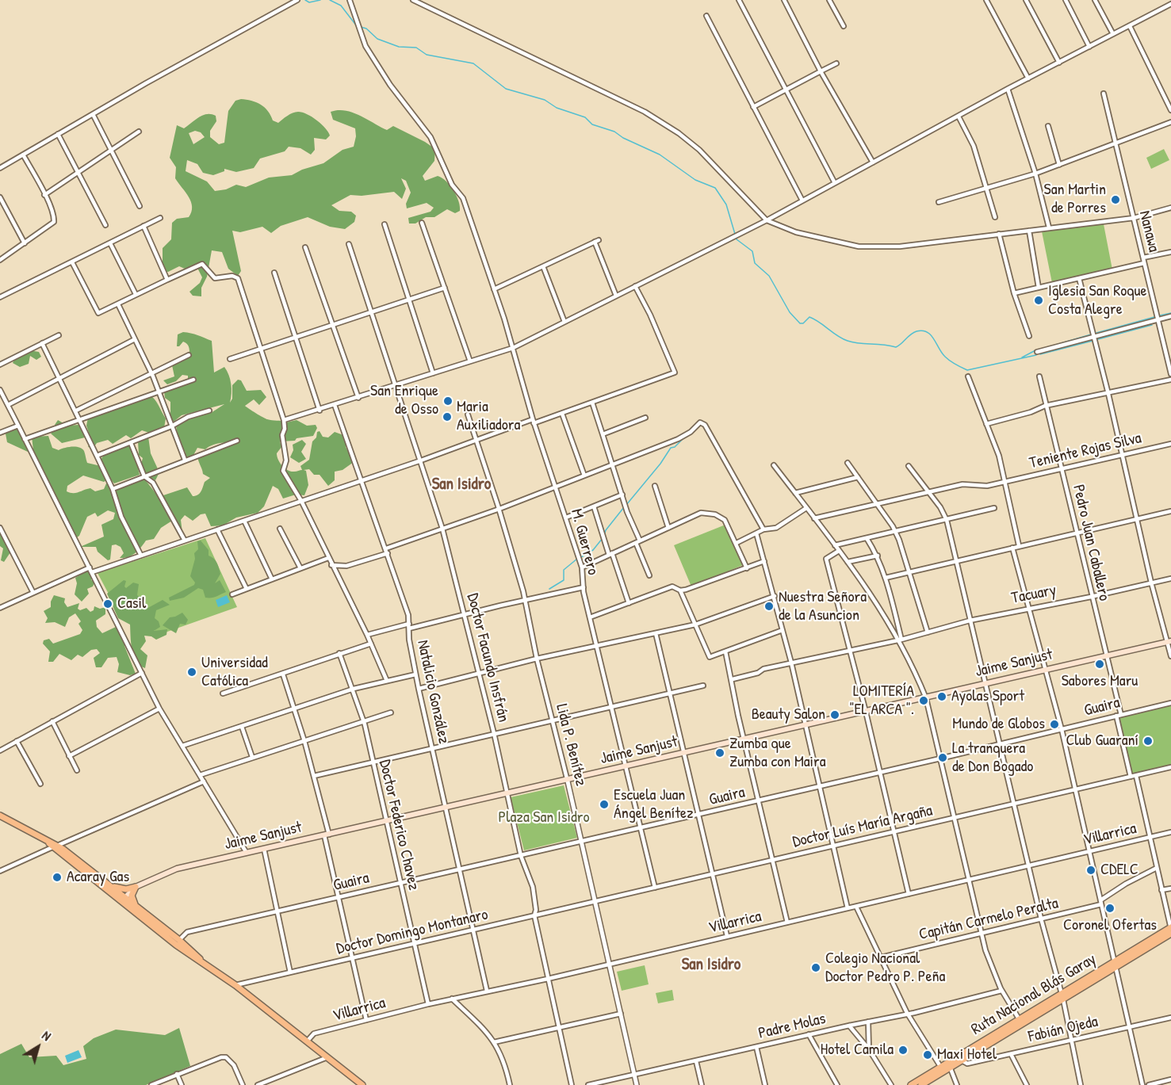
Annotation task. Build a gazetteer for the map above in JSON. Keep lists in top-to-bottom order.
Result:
{
  "streets": {
    "main road": ["Jaime Sanjust", "Ruta Nacional Blás Garay"],
    "street": [
      "Nanawa",
      "Teniente Rojas Silva",
      "M. Guerrero",
      "Pedro Juan Caballero",
      "Tacuary",
      "Doctor Facundo Insfrán",
      "Natalicio González",
      "Guaira",
      "Lida P. Benítez",
      "Doctor Federico Chavez",
      "Doctor Luís María Argaña",
      "Villarrica",
      "Capitán Carmelo Peralta",
      "Doctor Domingo Montanaro",
      "Padre Molas",
      "Fabián Ojeda"
    ]
  },
  "crossings": [
    ["Teniente Rojas Silva", "Pedro Juan Caballero"],
    ["M. Guerrero", "Jaime Sanjust"],
    ["M. Guerrero", "Guaira"],
    ["M. Guerrero", "Doctor Luís María Argaña"],
    ["Pedro Juan Caballero", "Tacuary"],
    ["Pedro Juan Caballero", "Jaime Sanjust"],
    ["Pedro Juan Caballero", "Guaira"],
    ["Pedro Juan Caballero", "Doctor Luís María Argaña"],
    ["Doctor Facundo Insfrán", "Jaime Sanjust"],
    ["Doctor Facundo Insfrán", "Guaira"],
    ["Doctor Facundo Insfrán", "Villarrica"],
    ["Doctor Facundo Insfrán", "Doctor Domingo Montanaro"],
    ["Jaime Sanjust", "Natalicio González"],
    ["Jaime Sanjust", "Lida P. Benítez"],
    ["Jaime Sanjust", "Doctor Federico Chavez"],
    ["Natalicio González", "Guaira"],
    ["Natalicio González", "Villarrica"],
    ["Natalicio González", "Doctor Domingo Montanaro"],
    ["Guaira", "Lida P. Benítez"],
    ["Guaira", "Doctor Federico Chavez"],
    ["Lida P. Benítez", "Doctor Luís María Argaña"],
    ["Lida P. Benítez", "Villarrica"],
    ["Lida P. Benítez", "Doctor Domingo Montanaro"],
    ["Lida P. Benítez", "Padre Molas"],
    ["Doctor Federico Chavez", "Villarrica"],
    ["Doctor Federico Chavez", "Doctor Domingo Montanaro"],
    ["Doctor Luís María Argaña", "Doctor Domingo Montanaro"],
    ["Ruta Nacional Blás Garay", "Fabián Ojeda"]
  ],
  "districts": ["San Isidro", "San Isidro"],
  "parks": ["Plaza San Isidro"],
  "places": [
    "San Martin de Porres",
    "Iglesia San Roque Costa Alegre",
    "San Enrique de Osso",
    "Maria Auxiliadora",
    "Casil",
    "Nuestra Señora de la Asuncion",
    "Sabores Maru",
    "Universidad Católica",
    "Ayolas Sport",
    "LOMITERÍA \"EL ARCA \".",
    "Beauty Salon",
    "Mundo de Globos",
    "Club Guaraní",
    "Zumba que Zumba con Maira",
    "La tranquera de Don Bogado",
    "Escuela Juan Ángel Benítez",
    "CDELC",
    "Acaray Gas",
    "Coronel Ofertas",
    "Colegio Nacional Doctor Pedro P. Peña",
    "Hotel Camila",
    "Maxi Hotel"
  ],
  "north": "top right"
}
